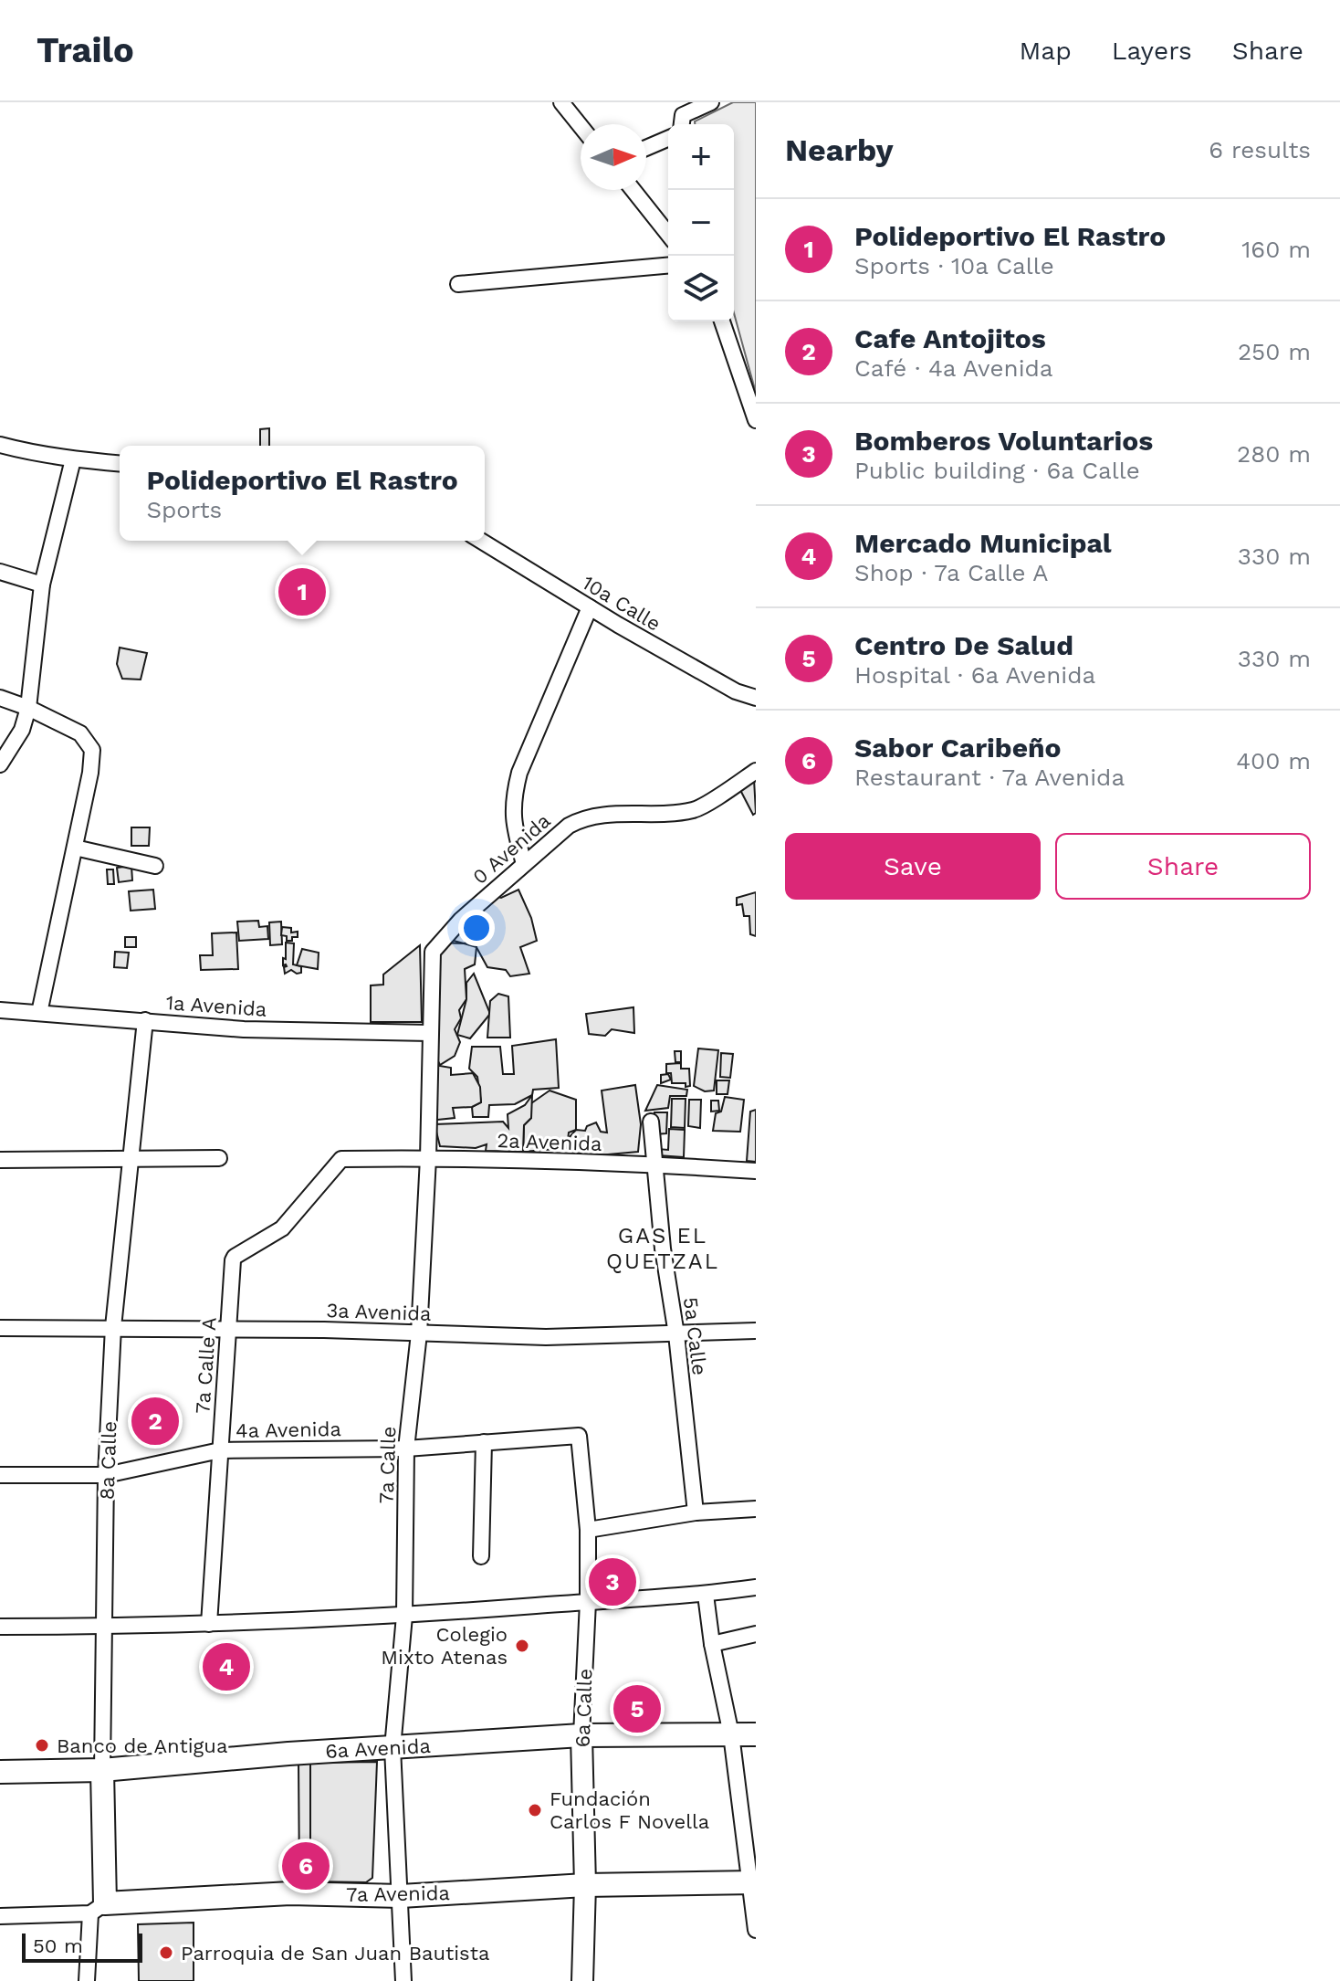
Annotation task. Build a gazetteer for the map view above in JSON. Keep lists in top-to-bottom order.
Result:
{
  "streets": {
    "main road": ["8a Calle", "6a Avenida", "7a Avenida"],
    "street": [
      "10a Calle",
      "0 Avenida",
      "1a Avenida",
      "2a Avenida",
      "3a Avenida",
      "5a Calle",
      "7a Calle A",
      "4a Avenida",
      "7a Calle",
      "6a Calle"
    ]
  },
  "crossings": [
    ["0 Avenida", "7a Calle"],
    ["1a Avenida", "8a Calle"],
    ["1a Avenida", "7a Calle"],
    ["2a Avenida", "5a Calle"],
    ["2a Avenida", "7a Calle A"],
    ["2a Avenida", "7a Calle"],
    ["3a Avenida", "5a Calle"],
    ["3a Avenida", "7a Calle A"],
    ["3a Avenida", "8a Calle"],
    ["3a Avenida", "7a Calle"],
    ["7a Calle A", "4a Avenida"],
    ["4a Avenida", "8a Calle"],
    ["4a Avenida", "7a Calle"],
    ["4a Avenida", "6a Calle"],
    ["8a Calle", "6a Avenida"],
    ["8a Calle", "7a Avenida"],
    ["7a Calle", "6a Avenida"],
    ["7a Calle", "7a Avenida"],
    ["6a Calle", "6a Avenida"],
    ["6a Calle", "7a Avenida"]
  ],
  "districts": ["GAS EL QUETZAL"],
  "places": [
    "Colegio Mixto Atenas",
    "Banco de Antigua",
    "Fundación Carlos F Novella",
    "Parroquia de San Juan Bautista"
  ],
  "scale_bar": "50 m",
  "north": "right",
  "page": {
    "header": "Trailo",
    "nav": ["Map", "Layers", "Share"],
    "heading": ["Nearby", "6 results"],
    "map_buttons": ["+", "−"],
    "list": [
      {
        "mark": "1",
        "name": "Polideportivo El Rastro",
        "note": "Sports · 10a Calle",
        "value": "160 m"
      },
      {
        "mark": "2",
        "name": "Cafe Antojitos",
        "note": "Café · 4a Avenida",
        "value": "250 m"
      },
      {
        "mark": "3",
        "name": "Bomberos Voluntarios",
        "note": "Public building · 6a Calle",
        "value": "280 m"
      },
      {
        "mark": "4",
        "name": "Mercado Municipal",
        "note": "Shop · 7a Calle A",
        "value": "330 m"
      },
      {
        "mark": "5",
        "name": "Centro De Salud",
        "note": "Hospital · 6a Avenida",
        "value": "330 m"
      },
      {
        "mark": "6",
        "name": "Sabor Caribeño",
        "note": "Restaurant · 7a Avenida",
        "value": "400 m"
      }
    ],
    "popup": ["Polideportivo El Rastro", "Sports"],
    "pins": [
      "1",
      "2",
      "3",
      "4",
      "5",
      "6"
    ],
    "buttons": ["Save", "Share"],
    "scale": "50 m"
  }
}
